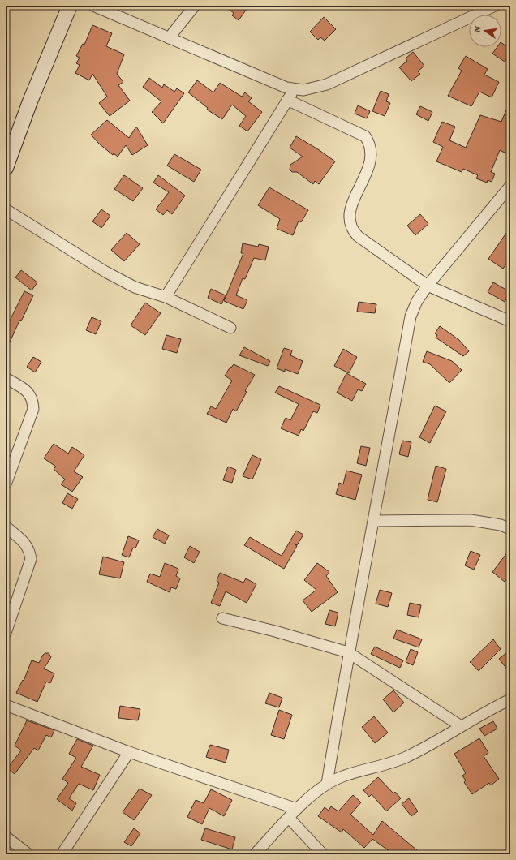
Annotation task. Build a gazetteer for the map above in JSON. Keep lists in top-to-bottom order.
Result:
{
  "north": "left"
}
